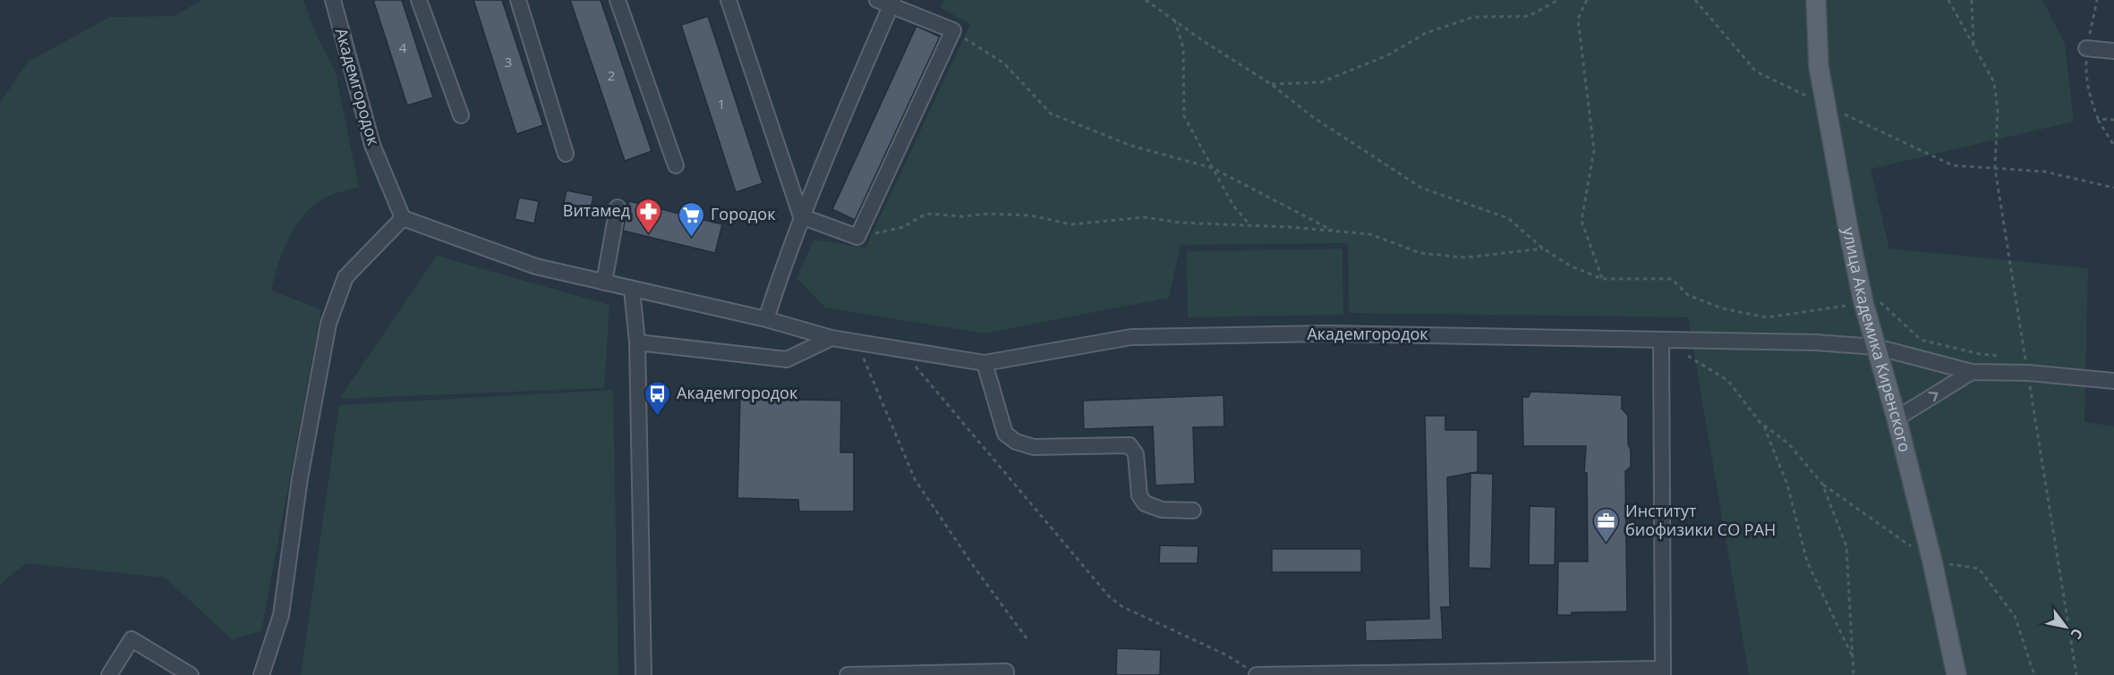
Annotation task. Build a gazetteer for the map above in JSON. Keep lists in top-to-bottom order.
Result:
{
  "streets": {
    "main road": ["улица Академика Киренского"],
    "street": ["Академгородок"]
  },
  "crossings": [
    ["Академгородок", "улица Академика Киренского"]
  ],
  "places": {
    "pharmacy": ["Витамед"],
    "supermarket": ["Городок"],
    "bus stop": ["Академгородок"],
    "office": ["Институт биофизики СО РАН"]
  },
  "house_numbers": [
    "4",
    "3",
    "2",
    "1"
  ],
  "north": "bottom right"
}
